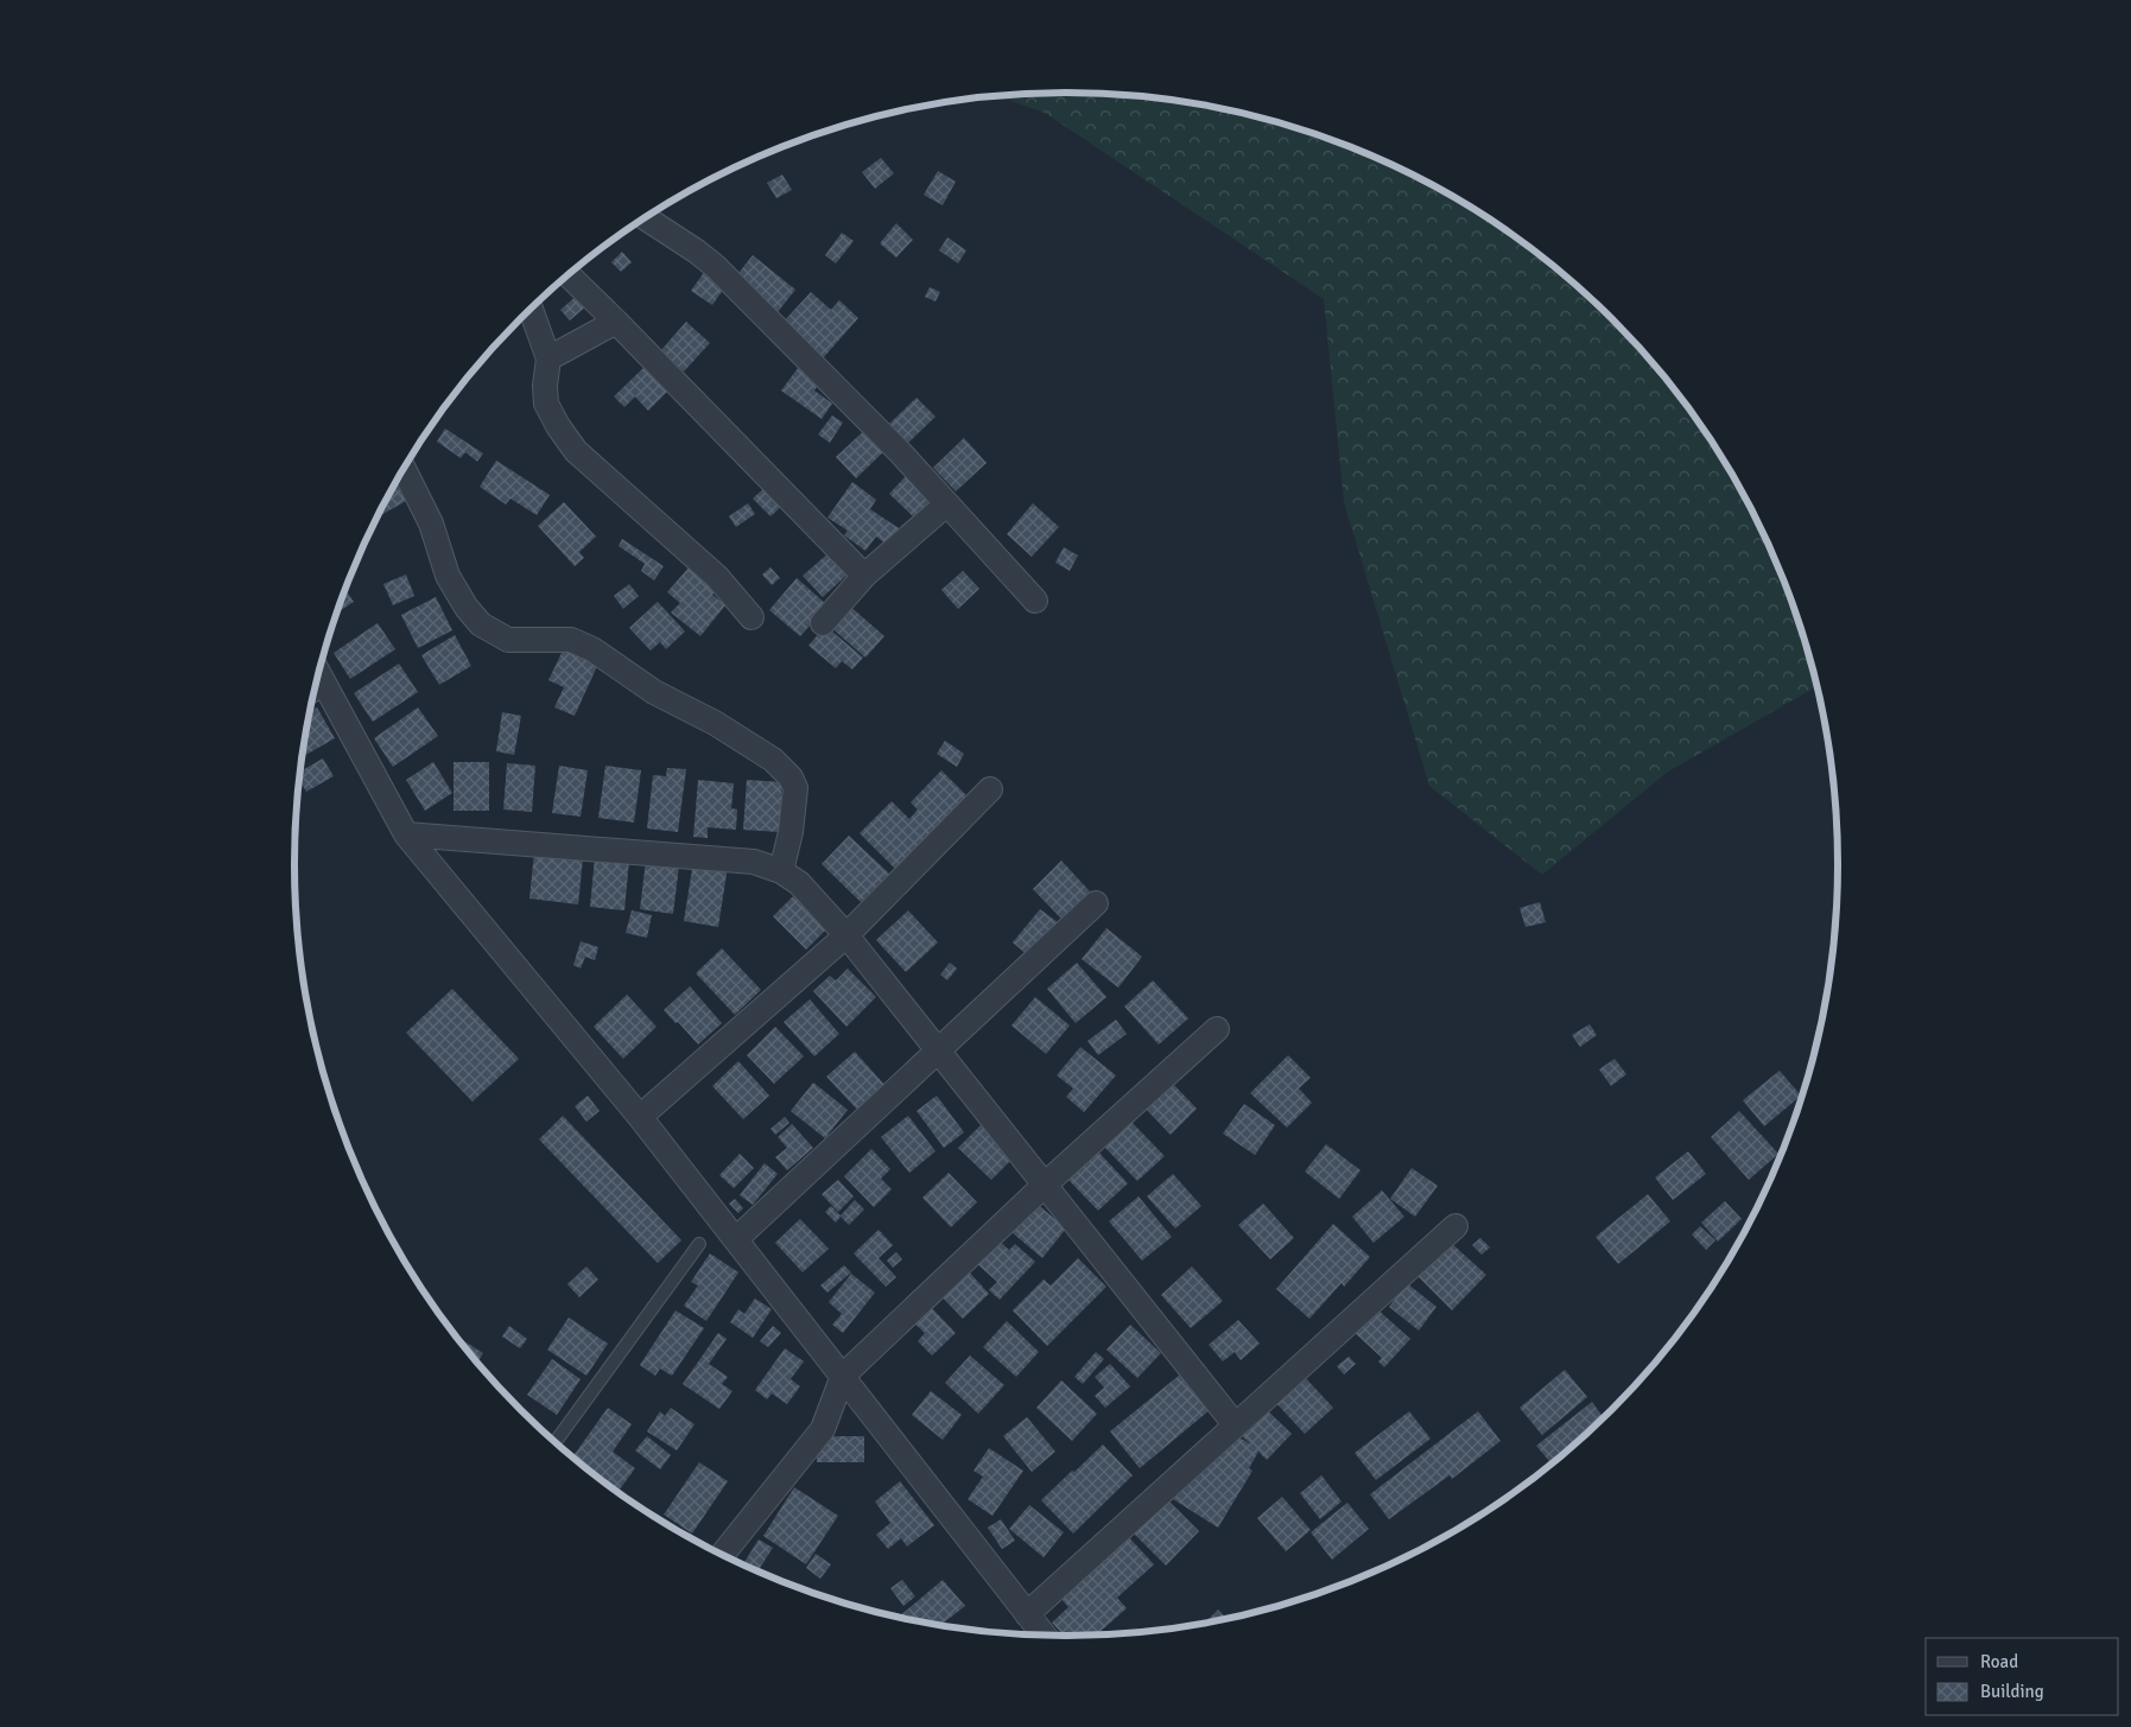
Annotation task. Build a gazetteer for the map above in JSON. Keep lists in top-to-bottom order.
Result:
{
  "legend": ["Road", "Building"]
}
